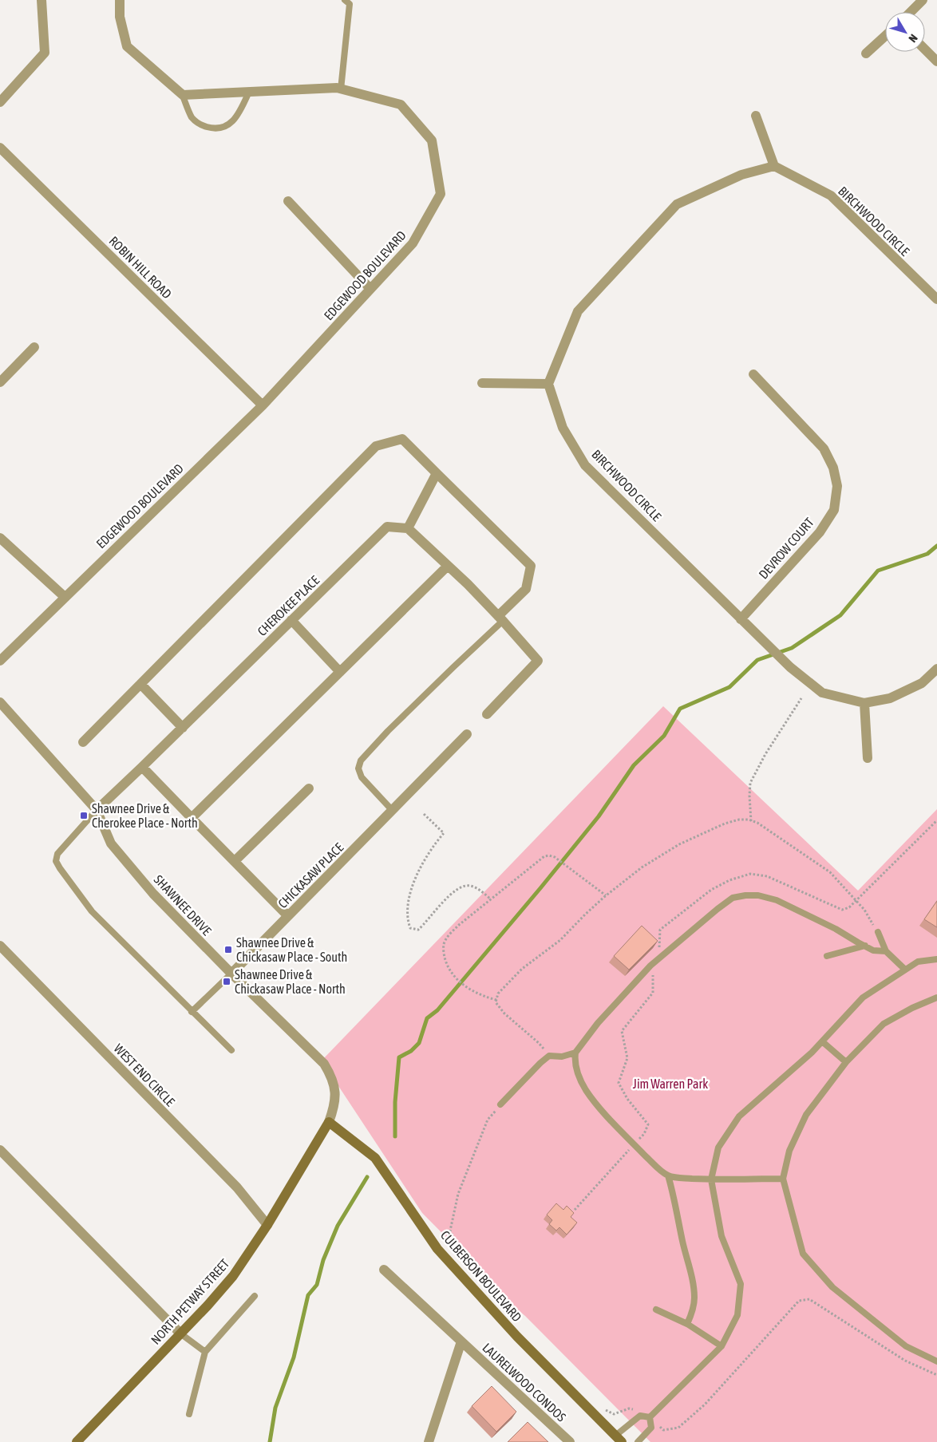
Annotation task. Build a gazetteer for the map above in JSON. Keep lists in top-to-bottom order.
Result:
{
  "streets": {
    "street": [
      "BIRCHWOOD CIRCLE",
      "ROBIN HILL ROAD",
      "EDGEWOOD BOULEVARD",
      "DEVROW COURT",
      "CHEROKEE PLACE",
      "CHICKASAW PLACE",
      "SHAWNEE DRIVE",
      "WEST END CIRCLE",
      "CULBERSON BOULEVARD",
      "NORTH PETWAY STREET",
      "LAURELWOOD CONDOS"
    ]
  },
  "crossings": [
    ["BIRCHWOOD CIRCLE", "DEVROW COURT"],
    ["ROBIN HILL ROAD", "EDGEWOOD BOULEVARD"],
    ["CHEROKEE PLACE", "SHAWNEE DRIVE"],
    ["CHICKASAW PLACE", "SHAWNEE DRIVE"],
    ["SHAWNEE DRIVE", "CULBERSON BOULEVARD"],
    ["SHAWNEE DRIVE", "NORTH PETWAY STREET"],
    ["WEST END CIRCLE", "NORTH PETWAY STREET"],
    ["CULBERSON BOULEVARD", "NORTH PETWAY STREET"]
  ],
  "parks": ["Jim Warren Park"],
  "places": {
    "transit": ["Shawnee Drive & Cherokee Place - North", "Shawnee Drive & Chickasaw Place - South", "Shawnee Drive & Chickasaw Place - North"]
  },
  "north": "bottom right"
}
